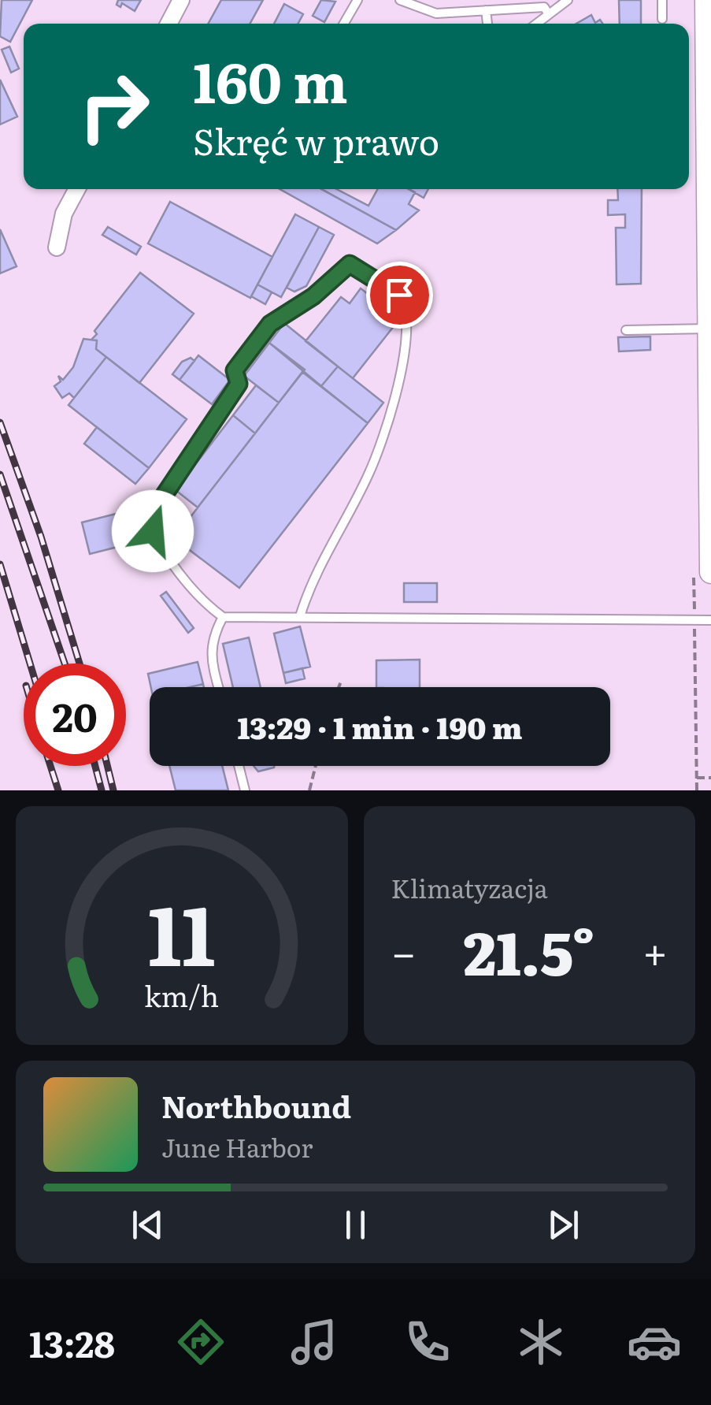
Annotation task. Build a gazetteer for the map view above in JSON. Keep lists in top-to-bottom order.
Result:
{
  "page": {
    "turn": ["160 m", "Skręć w prawo"],
    "limit": "20",
    "trip": "13:29 · 1 min · 190 m",
    "tile": "Klimatyzacja",
    "heat": ["−", "21.5°", "+"],
    "song": ["Northbound", "June Harbor"],
    "tabs": "13:28",
    "gauge": ["11", "km/h"]
  }
}
